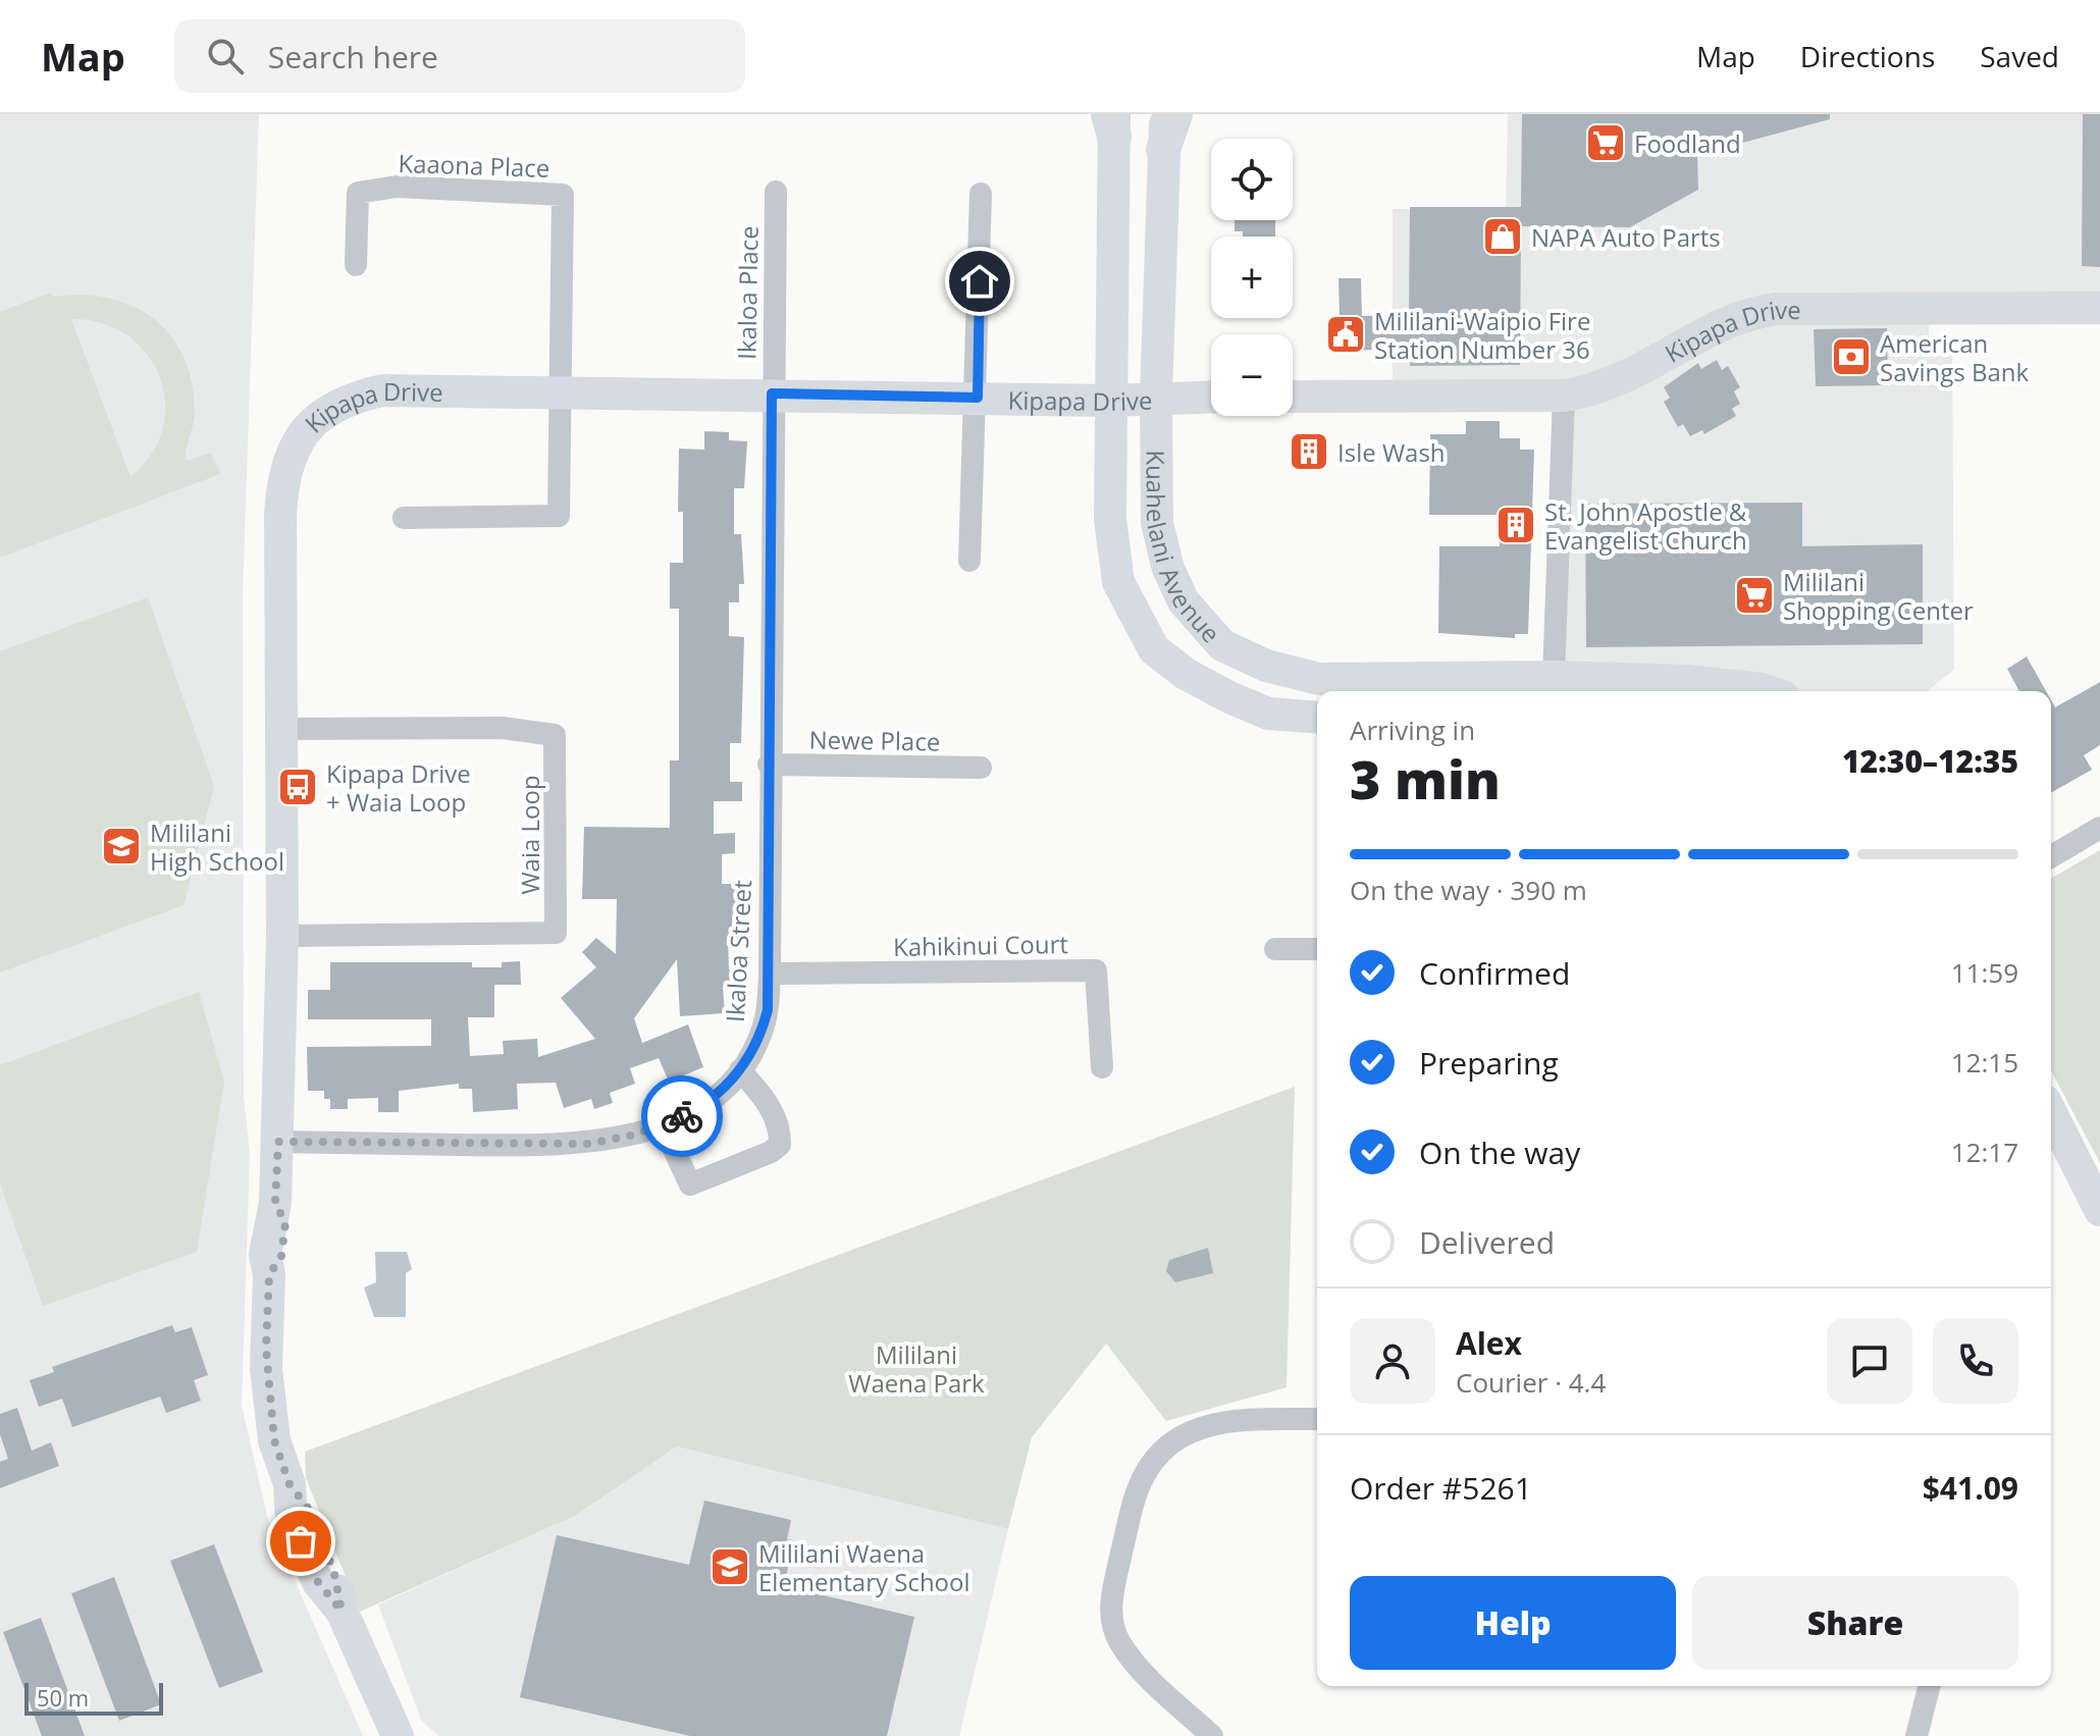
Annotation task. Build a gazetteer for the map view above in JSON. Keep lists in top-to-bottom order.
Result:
{
  "streets": {
    "street": [
      "Kaaona Place",
      "Ikaloa Place",
      "Kipapa Drive",
      "Kuahelani Avenue",
      "Newe Place",
      "Waia Loop",
      "Kahikinui Court",
      "Ikaloa Street"
    ]
  },
  "crossings": [
    ["Kaaona Place", "Kipapa Drive"],
    ["Ikaloa Place", "Kipapa Drive"],
    ["Ikaloa Place", "Ikaloa Street"],
    ["Kipapa Drive", "Kuahelani Avenue"],
    ["Kipapa Drive", "Waia Loop"],
    ["Kipapa Drive", "Ikaloa Street"],
    ["Newe Place", "Ikaloa Street"],
    ["Kahikinui Court", "Ikaloa Street"]
  ],
  "parks": ["Mililani Waena Park"],
  "places": {
    "supermarket": ["Foodland", "Mililani Shopping Center"],
    "shop": ["NAPA Auto Parts"],
    "public building": ["Mililani-Waipio Fire Station Number 36"],
    "bank": ["American Savings Bank"],
    "building": ["Isle Wash", "St. John Apostle & Evangelist Church"],
    "bus stop": ["Kipapa Drive + Waia Loop"],
    "school or university": ["Mililani High School", "Mililani Waena Elementary School"]
  },
  "scale_bar": "50 m",
  "page": {
    "header": "Map",
    "search": "Search here",
    "nav": ["Map", "Directions", "Saved"],
    "map_buttons": ["+", "−"],
    "heading": ["3 min", "Arriving in", "12:30–12:35"],
    "panel": [
      "Alex",
      "Courier · 4.4",
      "Order #5261",
      "$41.09"
    ],
    "bar": "On the way · 390 m",
    "list": [
      ["Confirmed", "11:59"],
      ["Preparing", "12:15"],
      ["On the way", "12:17"],
      "Delivered"
    ],
    "buttons": ["Help", "Share"],
    "scale": "50 m"
  }
}
